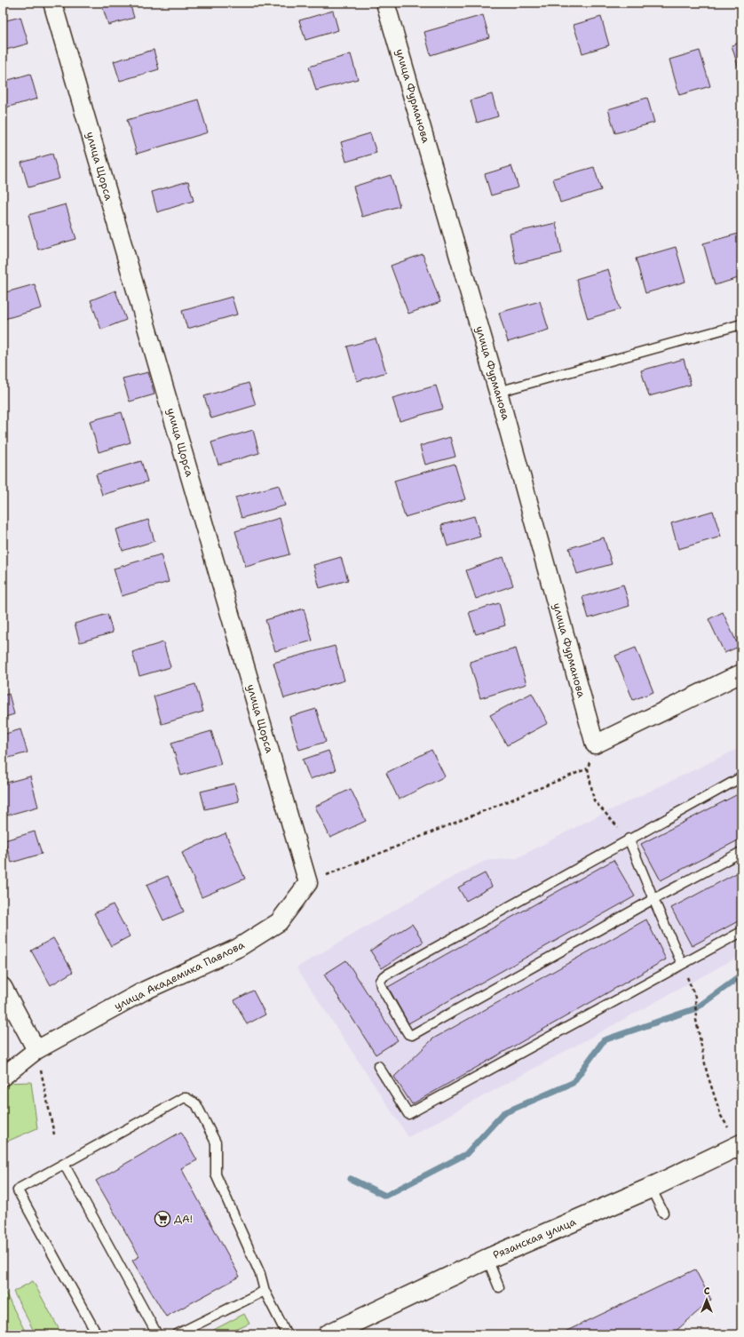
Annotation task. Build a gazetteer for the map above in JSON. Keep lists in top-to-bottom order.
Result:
{
  "streets": {
    "main road": ["Рязанская улица"],
    "street": ["улица Фурманова", "улица Щорса", "улица Академика Павлова"]
  },
  "crossings": [
    ["улица Щорса", "улица Академика Павлова"]
  ],
  "places": {
    "supermarket": ["ДА!"]
  },
  "north": "top"
}
